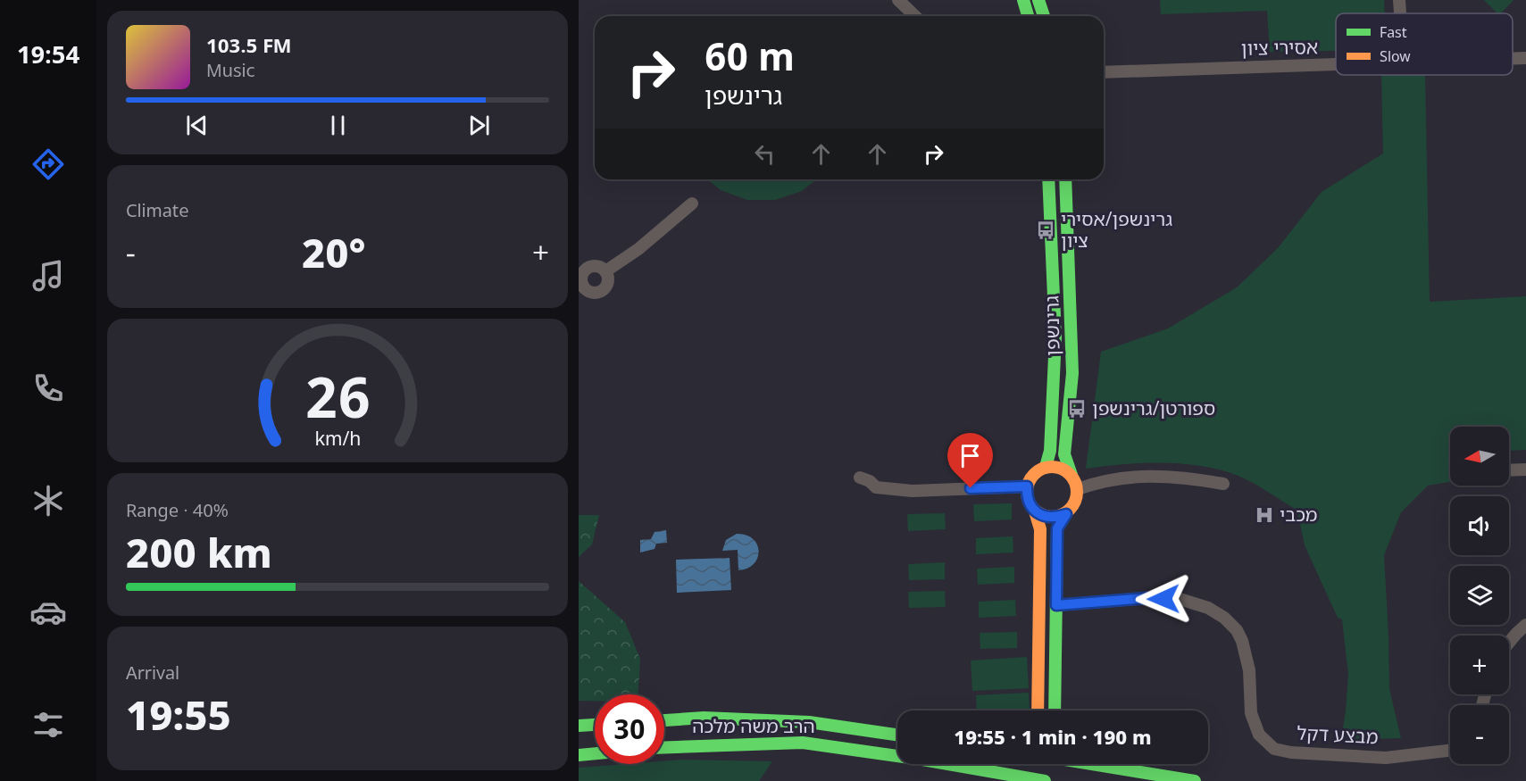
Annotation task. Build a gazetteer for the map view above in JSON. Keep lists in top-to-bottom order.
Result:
{
  "streets": {
    "street": [
      "אסירי ציון",
      "גרינשפן",
      "הרב משה מלכה",
      "מבצע דקל"
    ]
  },
  "places": {
    "bus stop": ["גרינשפן/אסירי ציון", "ספורטן/גרינשפן"],
    "hospital": ["מכבי"]
  },
  "legend": ["Fast", "Slow"],
  "north": "left",
  "page": {
    "tabs": "19:54",
    "turn": ["60 m", "גרינשפן"],
    "song": ["103.5 FM", "Music"],
    "tile": [
      "Climate",
      ["Range · 40%", "200 km"],
      ["Arrival", "19:55"]
    ],
    "heat": ["−", "20°", "+"],
    "map_buttons": ["+", "−"],
    "limit": "30",
    "trip": "19:55 · 1 min · 190 m",
    "gauge": ["26", "km/h"]
  }
}
